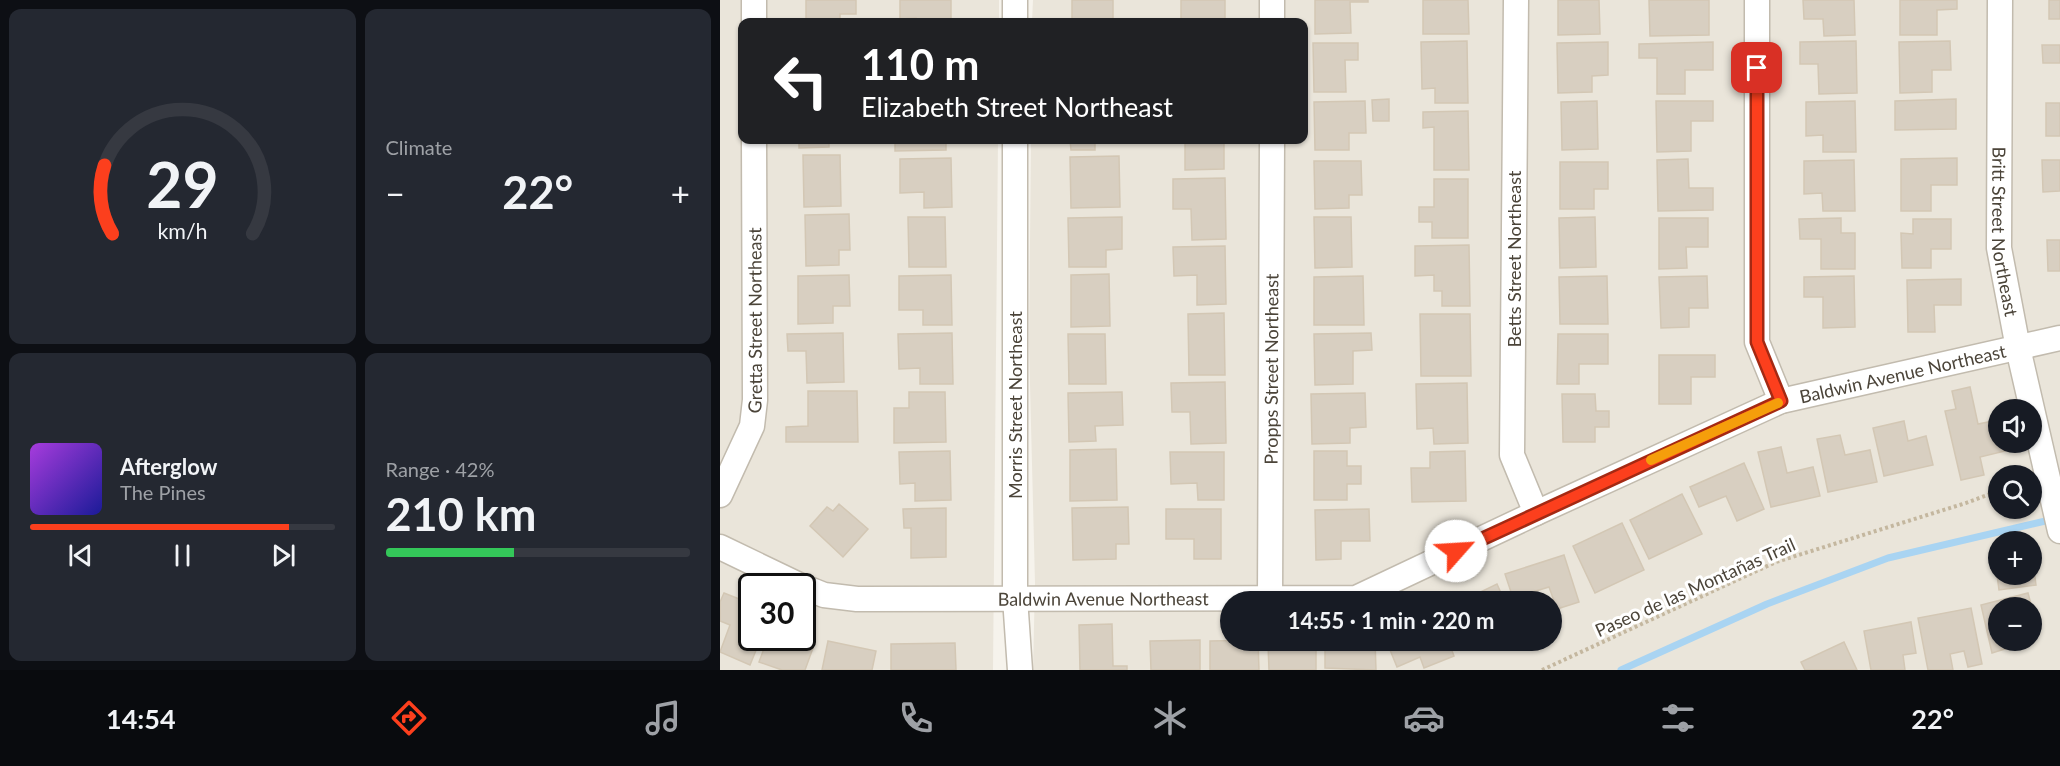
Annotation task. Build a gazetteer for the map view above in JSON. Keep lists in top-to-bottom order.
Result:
{
  "streets": {
    "street": [
      "Britt Street Northeast",
      "Betts Street Northeast",
      "Gretta Street Northeast",
      "Propps Street Northeast",
      "Baldwin Avenue Northeast",
      "Morris Street Northeast"
    ],
    "path": ["Paseo de las Montañas Trail"]
  },
  "crossings": [
    ["Britt Street Northeast", "Baldwin Avenue Northeast"],
    ["Betts Street Northeast", "Baldwin Avenue Northeast"],
    ["Baldwin Avenue Northeast", "Morris Street Northeast"]
  ],
  "page": {
    "tile": [
      "Climate",
      ["Range · 42%", "210 km"]
    ],
    "turn": ["110 m", "Elizabeth Street Northeast"],
    "heat": ["−", "22°", "+"],
    "map_buttons": ["+", "−"],
    "song": ["Afterglow", "The Pines"],
    "limit": "30",
    "trip": "14:55 · 1 min · 220 m",
    "tabs": ["14:54", "22°"],
    "gauge": ["29", "km/h"]
  }
}
